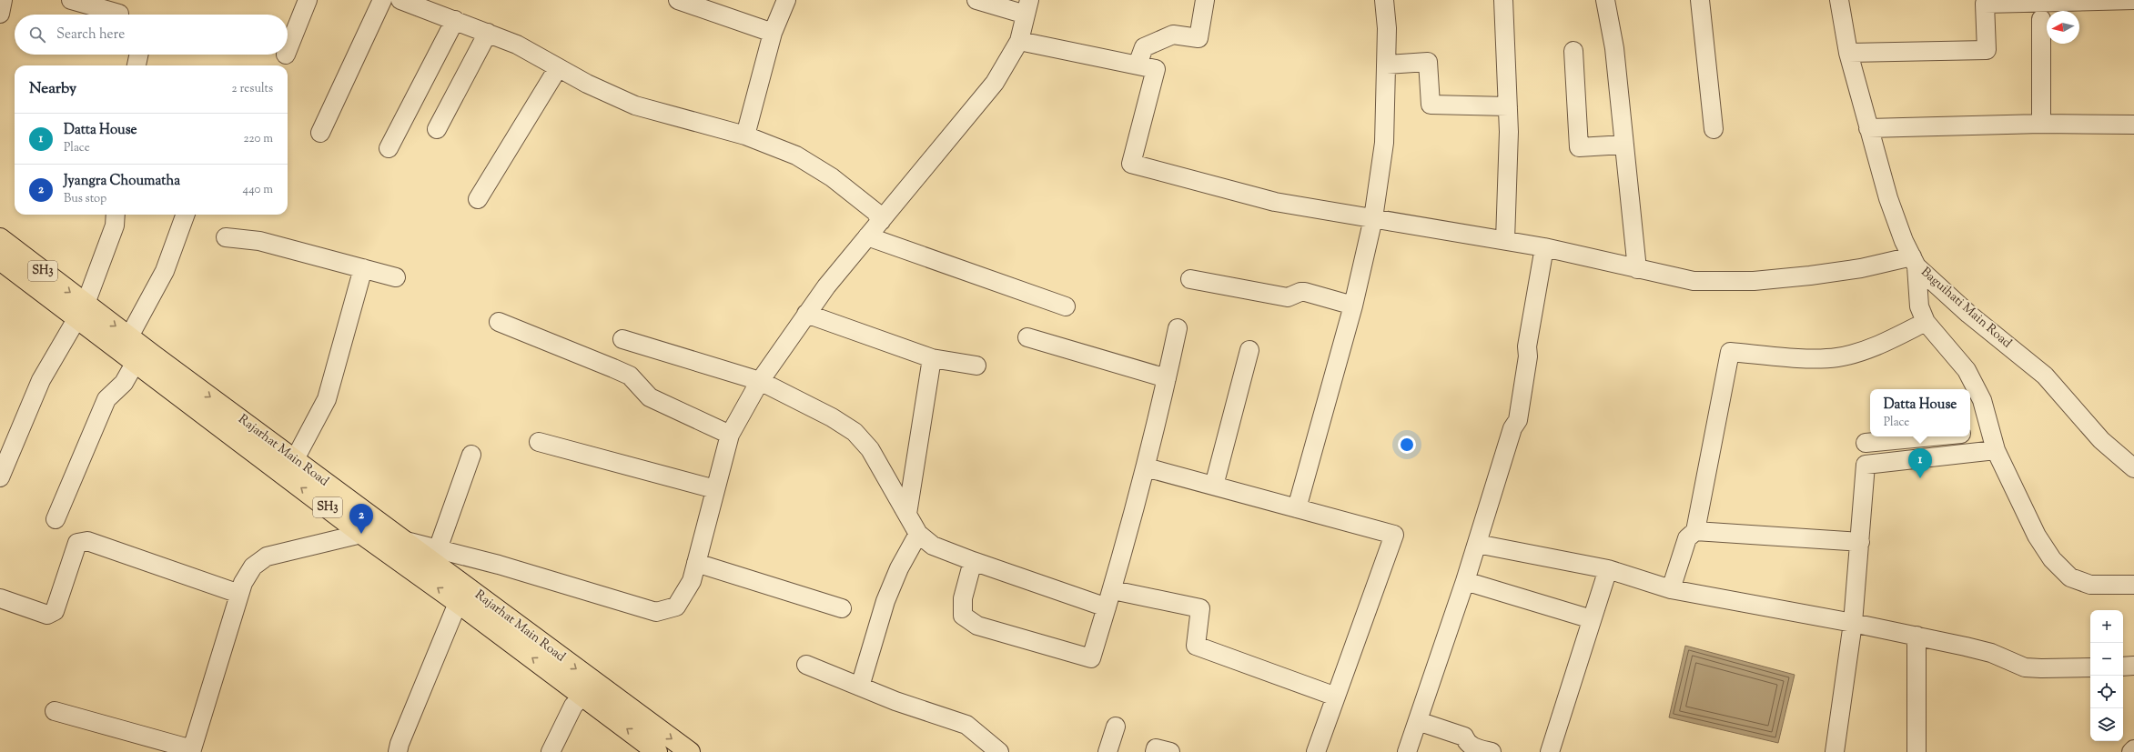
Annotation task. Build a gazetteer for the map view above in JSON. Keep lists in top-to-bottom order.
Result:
{
  "streets": {
    "main road": ["SH3", "Rajarhat Main Road"],
    "street": ["Baguihati Main Road"]
  },
  "north": "left",
  "page": {
    "search": "Search here",
    "heading": ["Nearby", "2 results"],
    "list": [
      {
        "mark": "1",
        "name": "Datta House",
        "note": "Place",
        "value": "220 m"
      },
      {
        "mark": "2",
        "name": "Jyangra Choumatha",
        "note": "Bus stop",
        "value": "440 m"
      }
    ],
    "popup": ["Datta House", "Place"],
    "pins": ["1", "2"],
    "map_buttons": ["+", "−"]
  }
}
